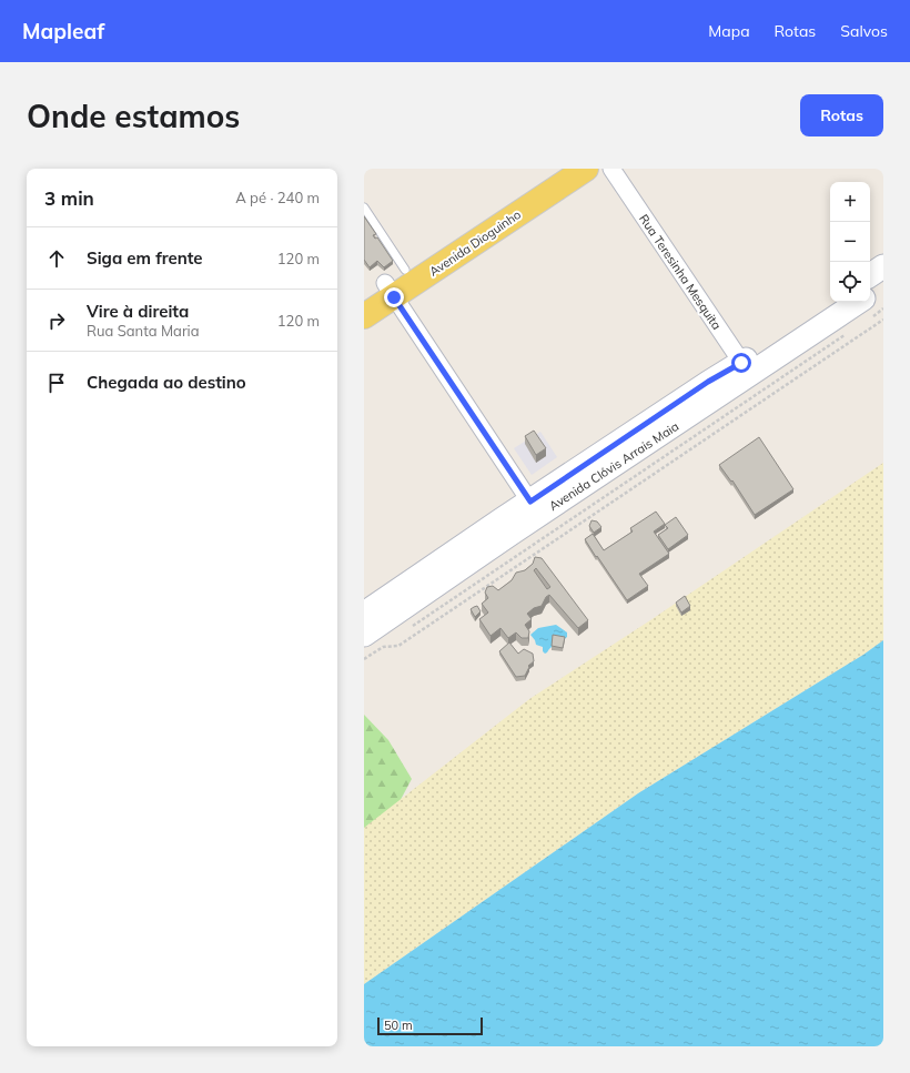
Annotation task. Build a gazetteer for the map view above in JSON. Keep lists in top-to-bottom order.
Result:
{
  "streets": {
    "main road": ["Avenida Dioguinho", "Avenida Clóvis Arrais Maia"],
    "street": ["Rua Teresinha Mesquita"]
  },
  "crossings": [
    ["Rua Teresinha Mesquita", "Avenida Clóvis Arrais Maia"]
  ],
  "scale_bar": "50 m",
  "page": {
    "header": "Mapleaf",
    "nav": ["Mapa", "Rotas", "Salvos"],
    "buttons": "Rotas",
    "title": "Onde estamos",
    "heading": ["3 min", "A pé · 240 m"],
    "map_buttons": ["+", "−"],
    "list": [
      ["Siga em frente", "120 m"],
      ["Vire à direita", "Rua Santa Maria", "120 m"],
      "Chegada ao destino"
    ],
    "scale": "50 m"
  }
}
